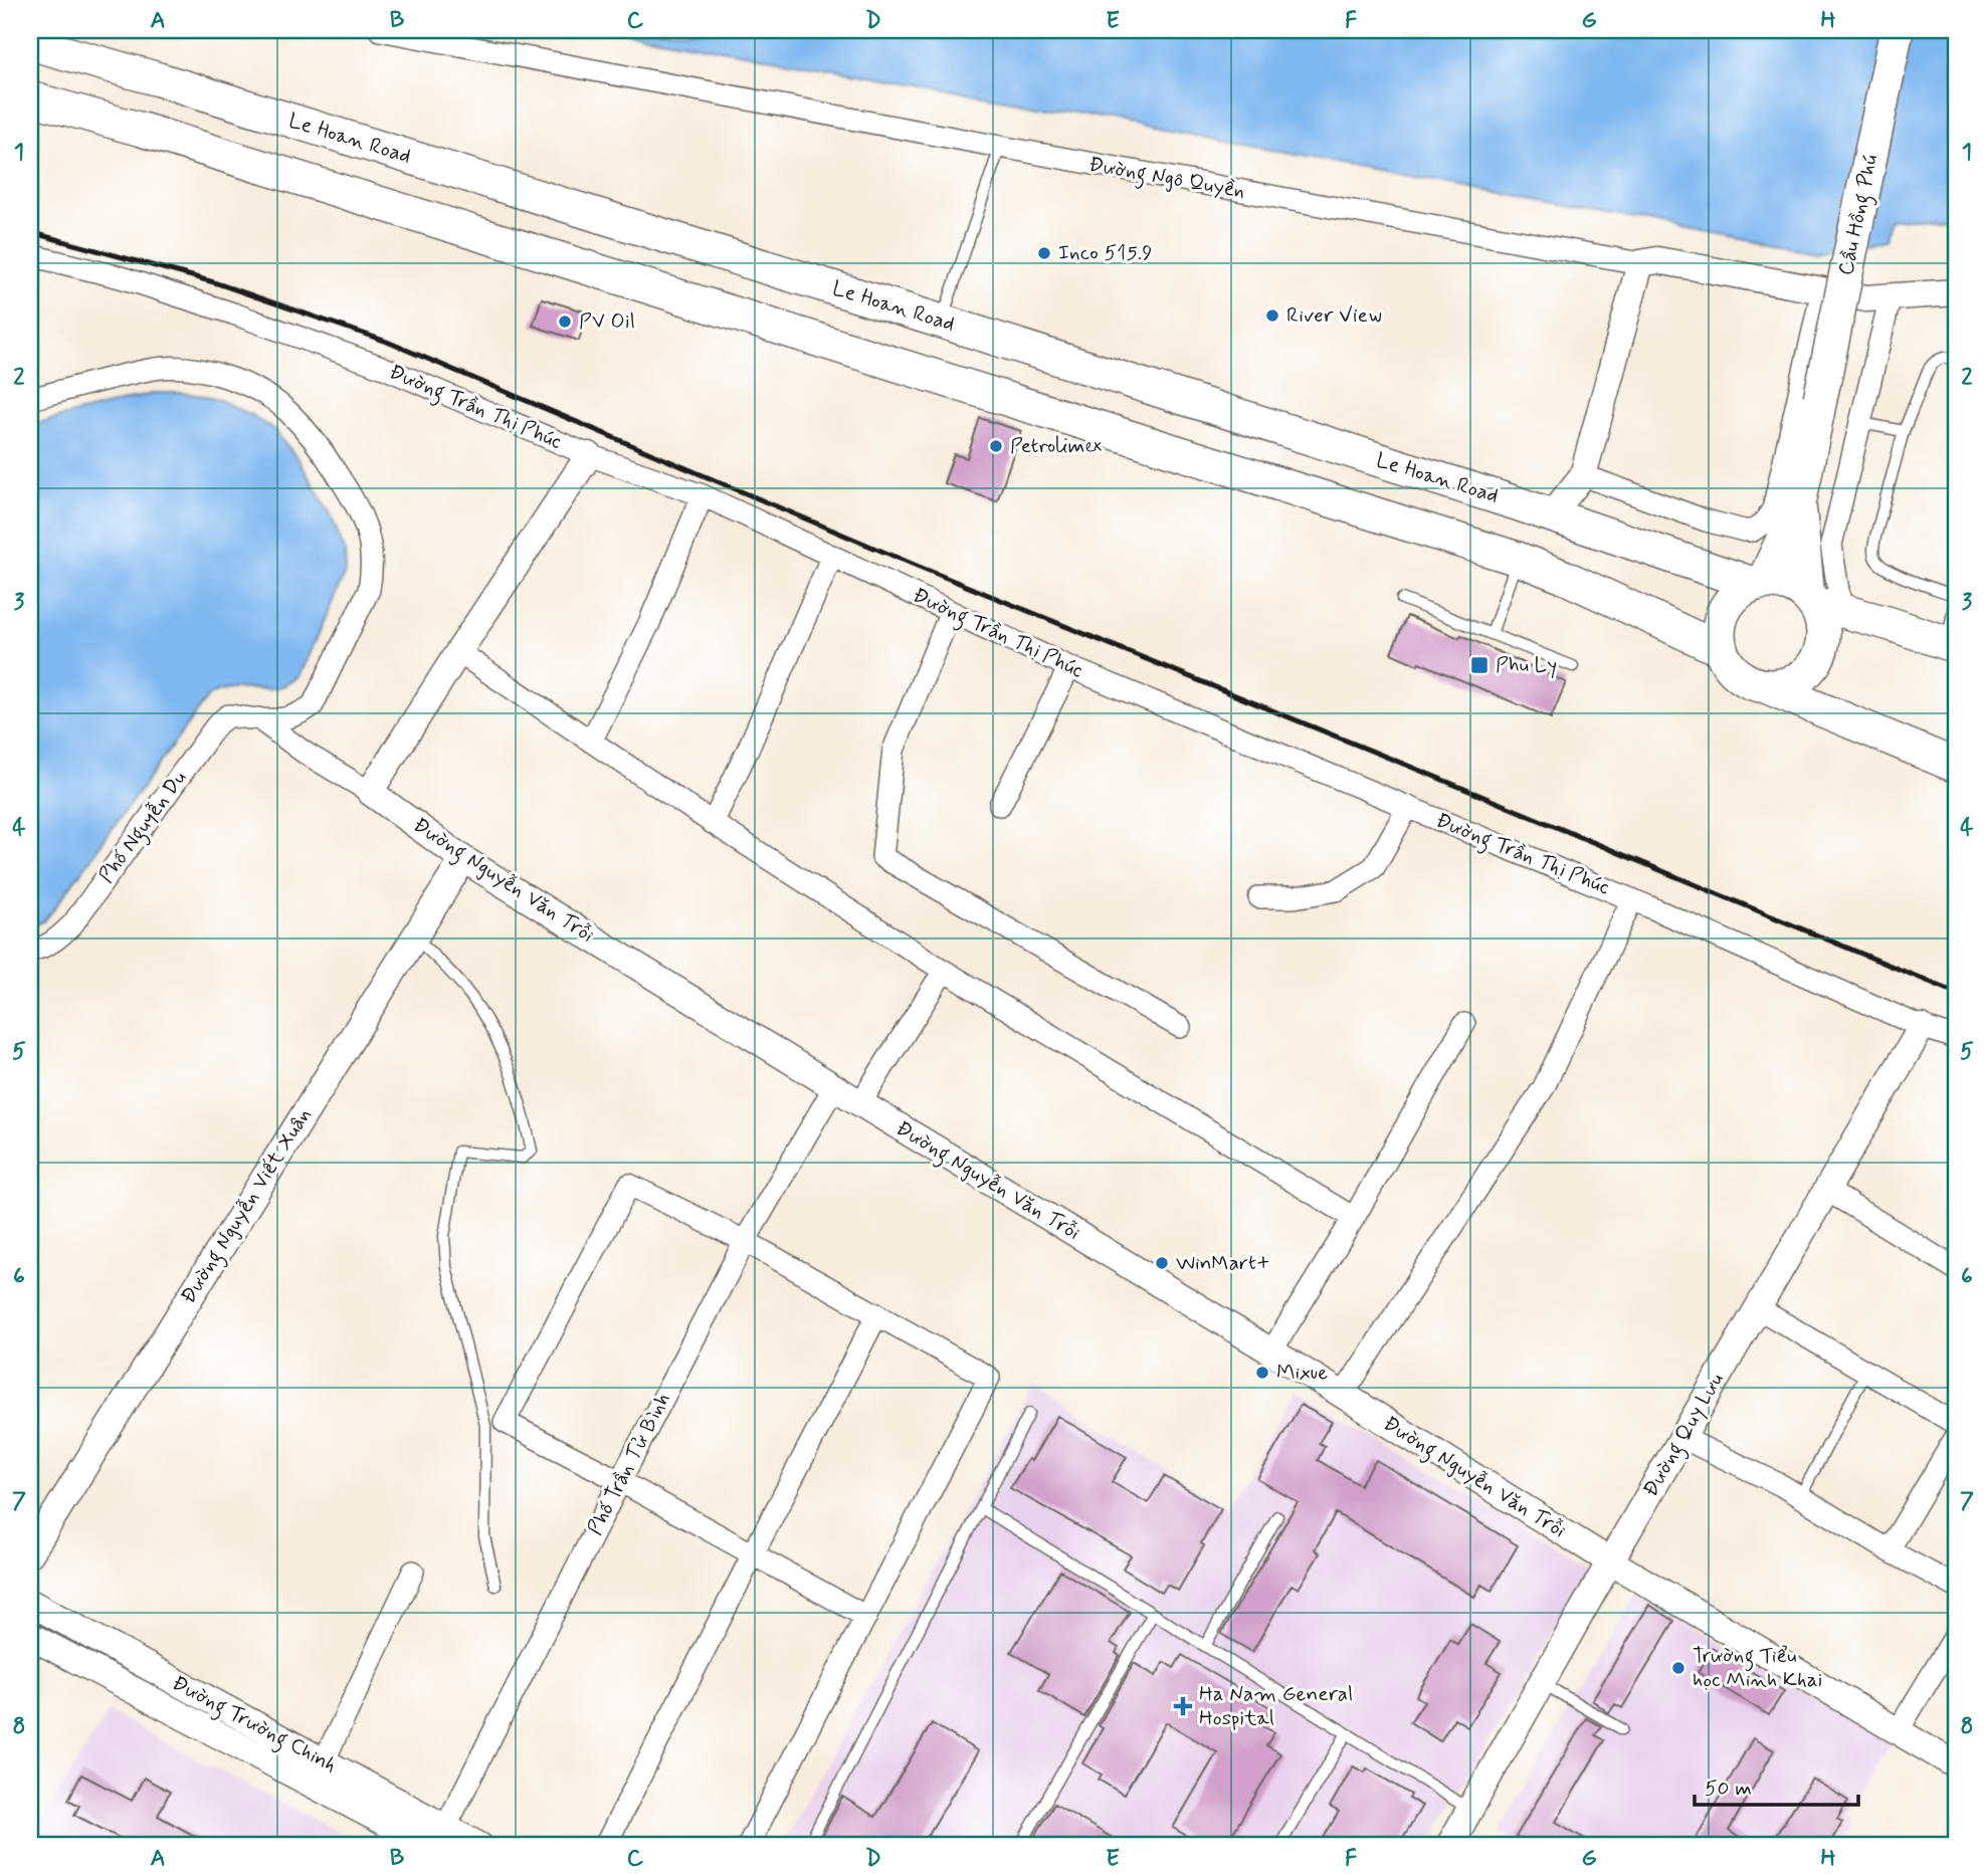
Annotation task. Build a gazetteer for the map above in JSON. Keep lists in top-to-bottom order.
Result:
{
  "streets": {
    "main road": ["Le Hoan Road", "Cầu Hồng Phú"],
    "street": [
      "Đường Ngô Quyền",
      "Đường Trần Thị Phúc",
      "Phố Nguyễn Du",
      "Đường Nguyễn Văn Trỗi",
      "Đường Nguyễn Viết Xuân",
      "Đường Quy Lưu",
      "Phố Trần Tử Bình",
      "Đường Trường Chinh"
    ]
  },
  "crossings": [
    ["Đường Trần Thị Phúc", "Đường Quy Lưu"],
    ["Đường Nguyễn Văn Trỗi", "Đường Nguyễn Viết Xuân"],
    ["Đường Nguyễn Văn Trỗi", "Đường Quy Lưu"],
    ["Đường Nguyễn Văn Trỗi", "Phố Trần Tử Bình"],
    ["Phố Trần Tử Bình", "Đường Trường Chinh"]
  ],
  "places": {
    "other": [
      "Inco 515.9",
      "River View",
      "PV Oil",
      "Petrolimex",
      "WinMart+",
      "Mixue",
      "Trường Tiểu học Minh Khai"
    ],
    "transit": ["Phu Ly"],
    "health": ["Ha Nam General Hospital"]
  },
  "scale_bar": "50 m",
  "grid": {
    "columns": [
      "A",
      "B",
      "C",
      "D",
      "E",
      "F",
      "G",
      "H"
    ],
    "rows": [
      "1",
      "2",
      "3",
      "4",
      "5",
      "6",
      "7",
      "8"
    ]
  }
}
